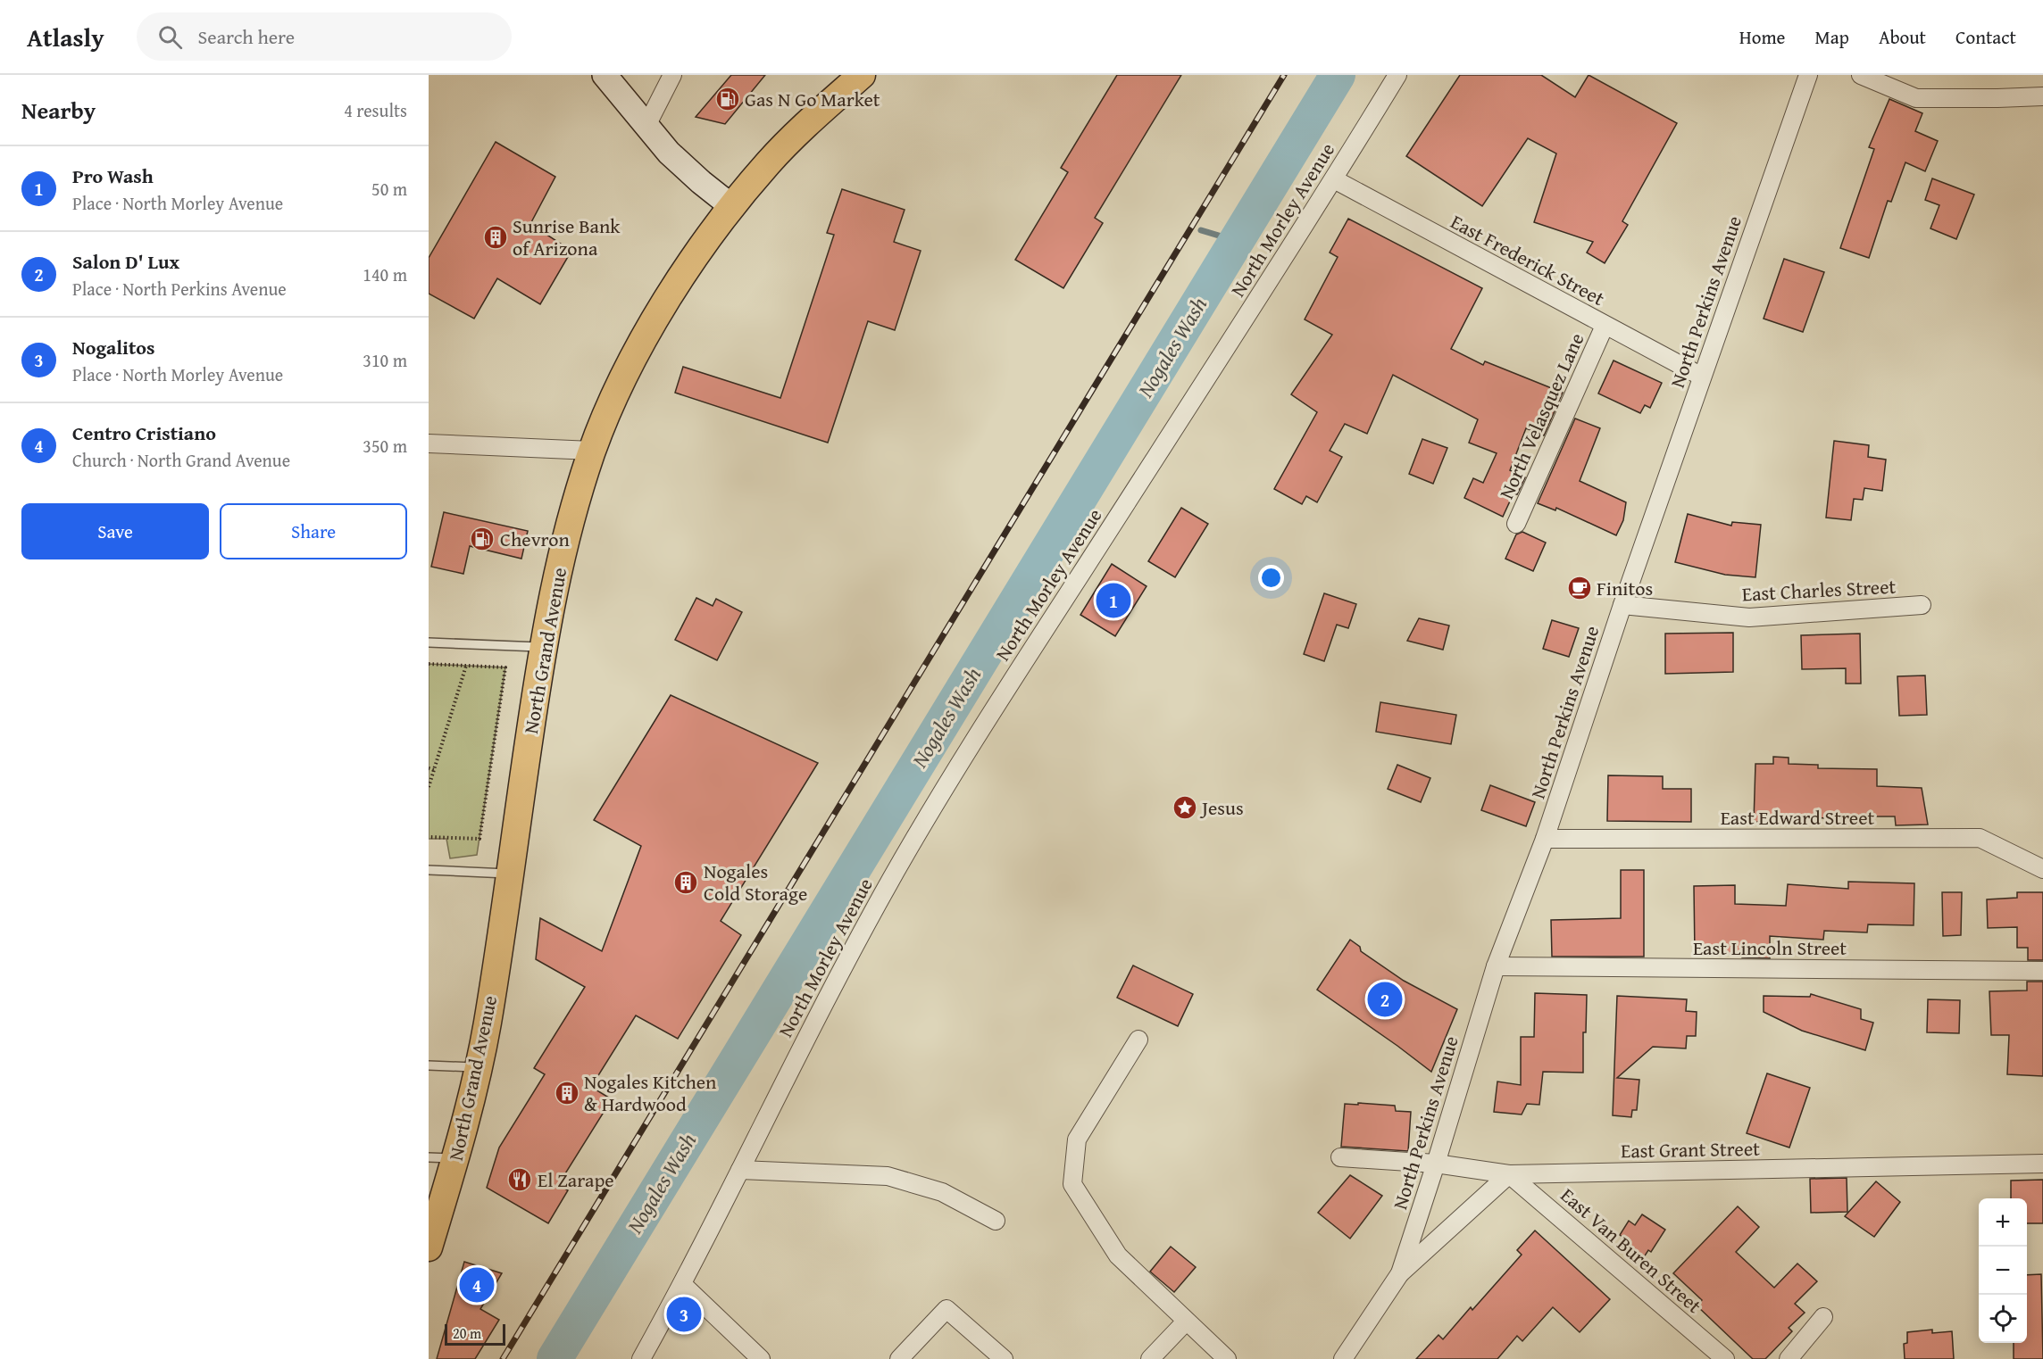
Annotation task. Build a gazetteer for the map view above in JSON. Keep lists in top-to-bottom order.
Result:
{
  "streets": {
    "main road": ["North Grand Avenue"],
    "street": [
      "North Morley Avenue",
      "East Frederick Street",
      "North Perkins Avenue",
      "North Velasquez Lane",
      "East Charles Street",
      "East Edward Street",
      "East Lincoln Street",
      "East Grant Street",
      "East Van Buren Street"
    ]
  },
  "crossings": [
    ["North Morley Avenue", "East Frederick Street"],
    ["East Frederick Street", "North Perkins Avenue"],
    ["East Frederick Street", "North Velasquez Lane"],
    ["North Perkins Avenue", "East Charles Street"],
    ["North Perkins Avenue", "East Edward Street"],
    ["North Perkins Avenue", "East Lincoln Street"],
    ["North Perkins Avenue", "East Grant Street"],
    ["East Grant Street", "East Van Buren Street"]
  ],
  "water": ["Nogales Wash"],
  "places": {
    "fuel station": ["Gas N Go Market", "Chevron"],
    "building": ["Sunrise Bank of Arizona", "Nogales Cold Storage", "Nogales Kitchen & Hardwood"],
    "cafe": ["Finitos"],
    "place": ["Jesus"],
    "restaurant": ["El Zarape"]
  },
  "scale_bar": "20 m",
  "page": {
    "header": "Atlasly",
    "search": "Search here",
    "nav": [
      "Home",
      "Map",
      "About",
      "Contact"
    ],
    "heading": ["Nearby", "4 results"],
    "list": [
      {
        "mark": "1",
        "name": "Pro Wash",
        "note": "Place · North Morley Avenue",
        "value": "50 m"
      },
      {
        "mark": "2",
        "name": "Salon D' Lux",
        "note": "Place · North Perkins Avenue",
        "value": "140 m"
      },
      {
        "mark": "3",
        "name": "Nogalitos",
        "note": "Place · North Morley Avenue",
        "value": "310 m"
      },
      {
        "mark": "4",
        "name": "Centro Cristiano",
        "note": "Church · North Grand Avenue",
        "value": "350 m"
      }
    ],
    "buttons": ["Save", "Share"],
    "pins": [
      "1",
      "2",
      "4",
      "3"
    ],
    "map_buttons": ["+", "−"],
    "scale": "20 m"
  }
}
